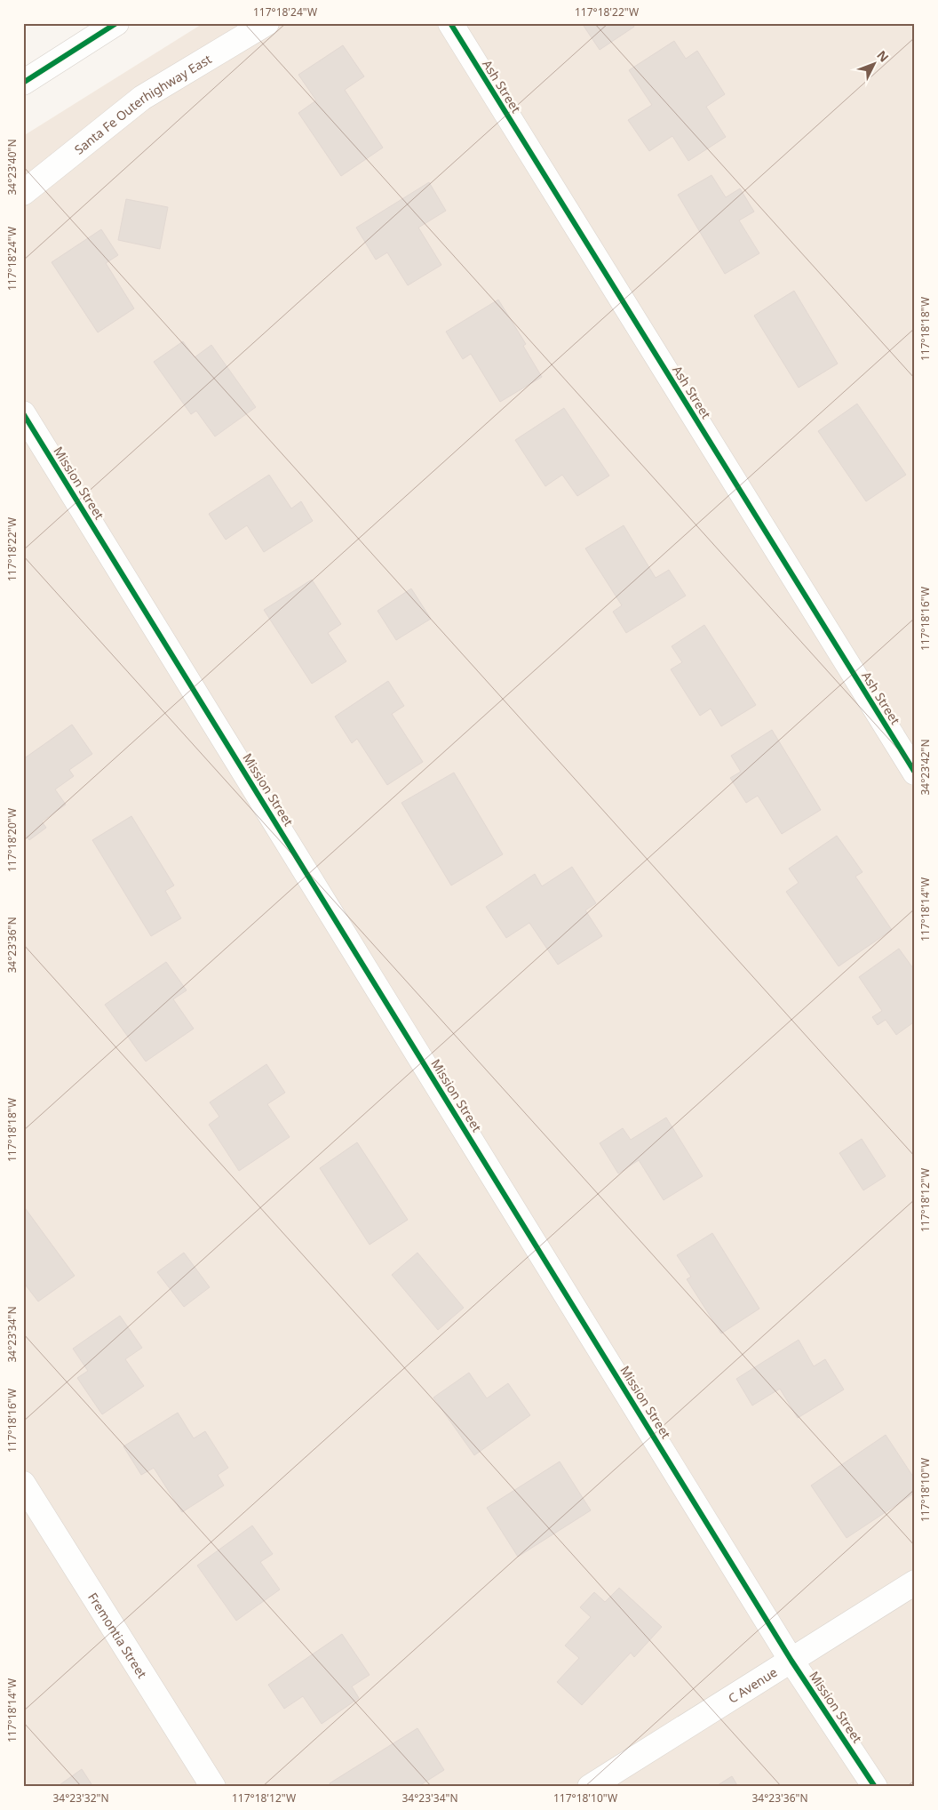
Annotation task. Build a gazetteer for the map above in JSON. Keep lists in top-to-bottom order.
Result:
{
  "streets": {
    "street": [
      "Ash Street",
      "Santa Fe Outerhighway East",
      "Mission Street",
      "Fremontia Street",
      "C Avenue"
    ]
  },
  "crossings": [
    ["Mission Street", "C Avenue"]
  ],
  "north": "top right",
  "coordinates": [
    "117°18'24\"W",
    "117°18'22\"W",
    "34°23'40\"N",
    "117°18'18\"W",
    "117°18'16\"W",
    "34°23'42\"N",
    "117°18'20\"W",
    "117°18'14\"W",
    "34°23'36\"N",
    "117°18'12\"W",
    "34°23'34\"N",
    "117°18'10\"W",
    "34°23'32\"N"
  ]
}
